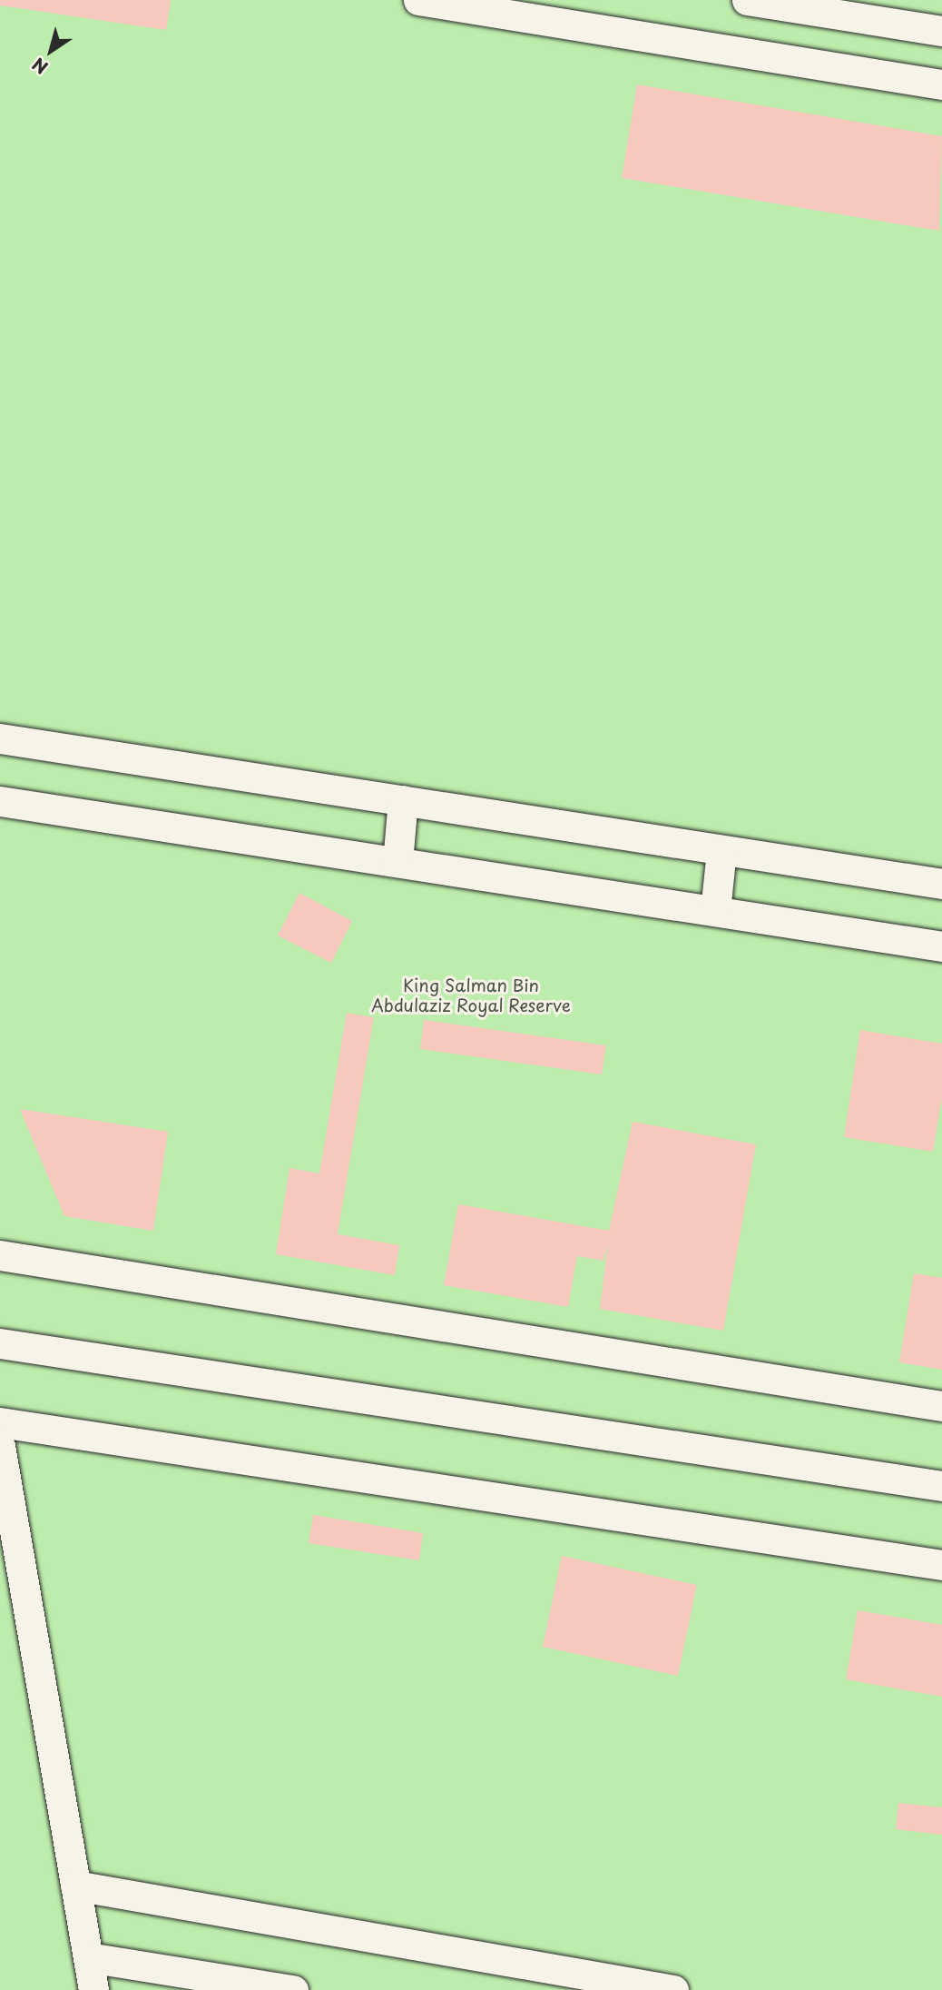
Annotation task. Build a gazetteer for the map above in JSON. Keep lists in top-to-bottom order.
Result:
{
  "parks": ["King Salman Bin Abdulaziz Royal Reserve"],
  "north": "bottom left"
}
